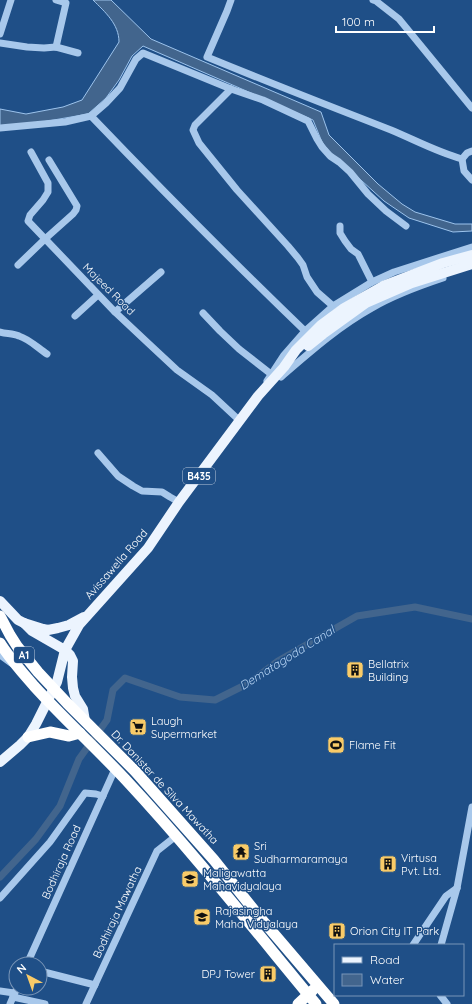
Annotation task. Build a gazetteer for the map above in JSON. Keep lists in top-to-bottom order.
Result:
{
  "streets": {
    "highway": ["A1", "Dr. Danister de Silva Mawatha"],
    "main road": ["B435", "Avissawella Road"],
    "street": ["Majeed Road", "Bodhiraja Road", "Bodhiraja Mawatha"]
  },
  "crossings": [
    ["Majeed Road", "Avissawella Road"],
    ["B435", "Avissawella Road"],
    ["Avissawella Road", "A1"],
    ["Avissawella Road", "Dr. Danister de Silva Mawatha"],
    ["A1", "Dr. Danister de Silva Mawatha"],
    ["A1", "Bodhiraja Road"],
    ["A1", "Bodhiraja Mawatha"]
  ],
  "water": ["Dematagoda Canal"],
  "places": {
    "building": [
      "Bellatrix Building",
      "Virtusa Pvt. Ltd.",
      "Orion City IT Park",
      "DPJ Tower"
    ],
    "supermarket": ["Laugh Supermarket"],
    "sports": ["Flame Fit"],
    "temple": ["Sri Sudharmaramaya"],
    "school or university": ["Maligawatta Mahavidyalaya", "Rajasingha Maha Vidyalaya"]
  },
  "legend": ["Road", "Water"],
  "scale_bar": "100 m",
  "north": "top left"
}
